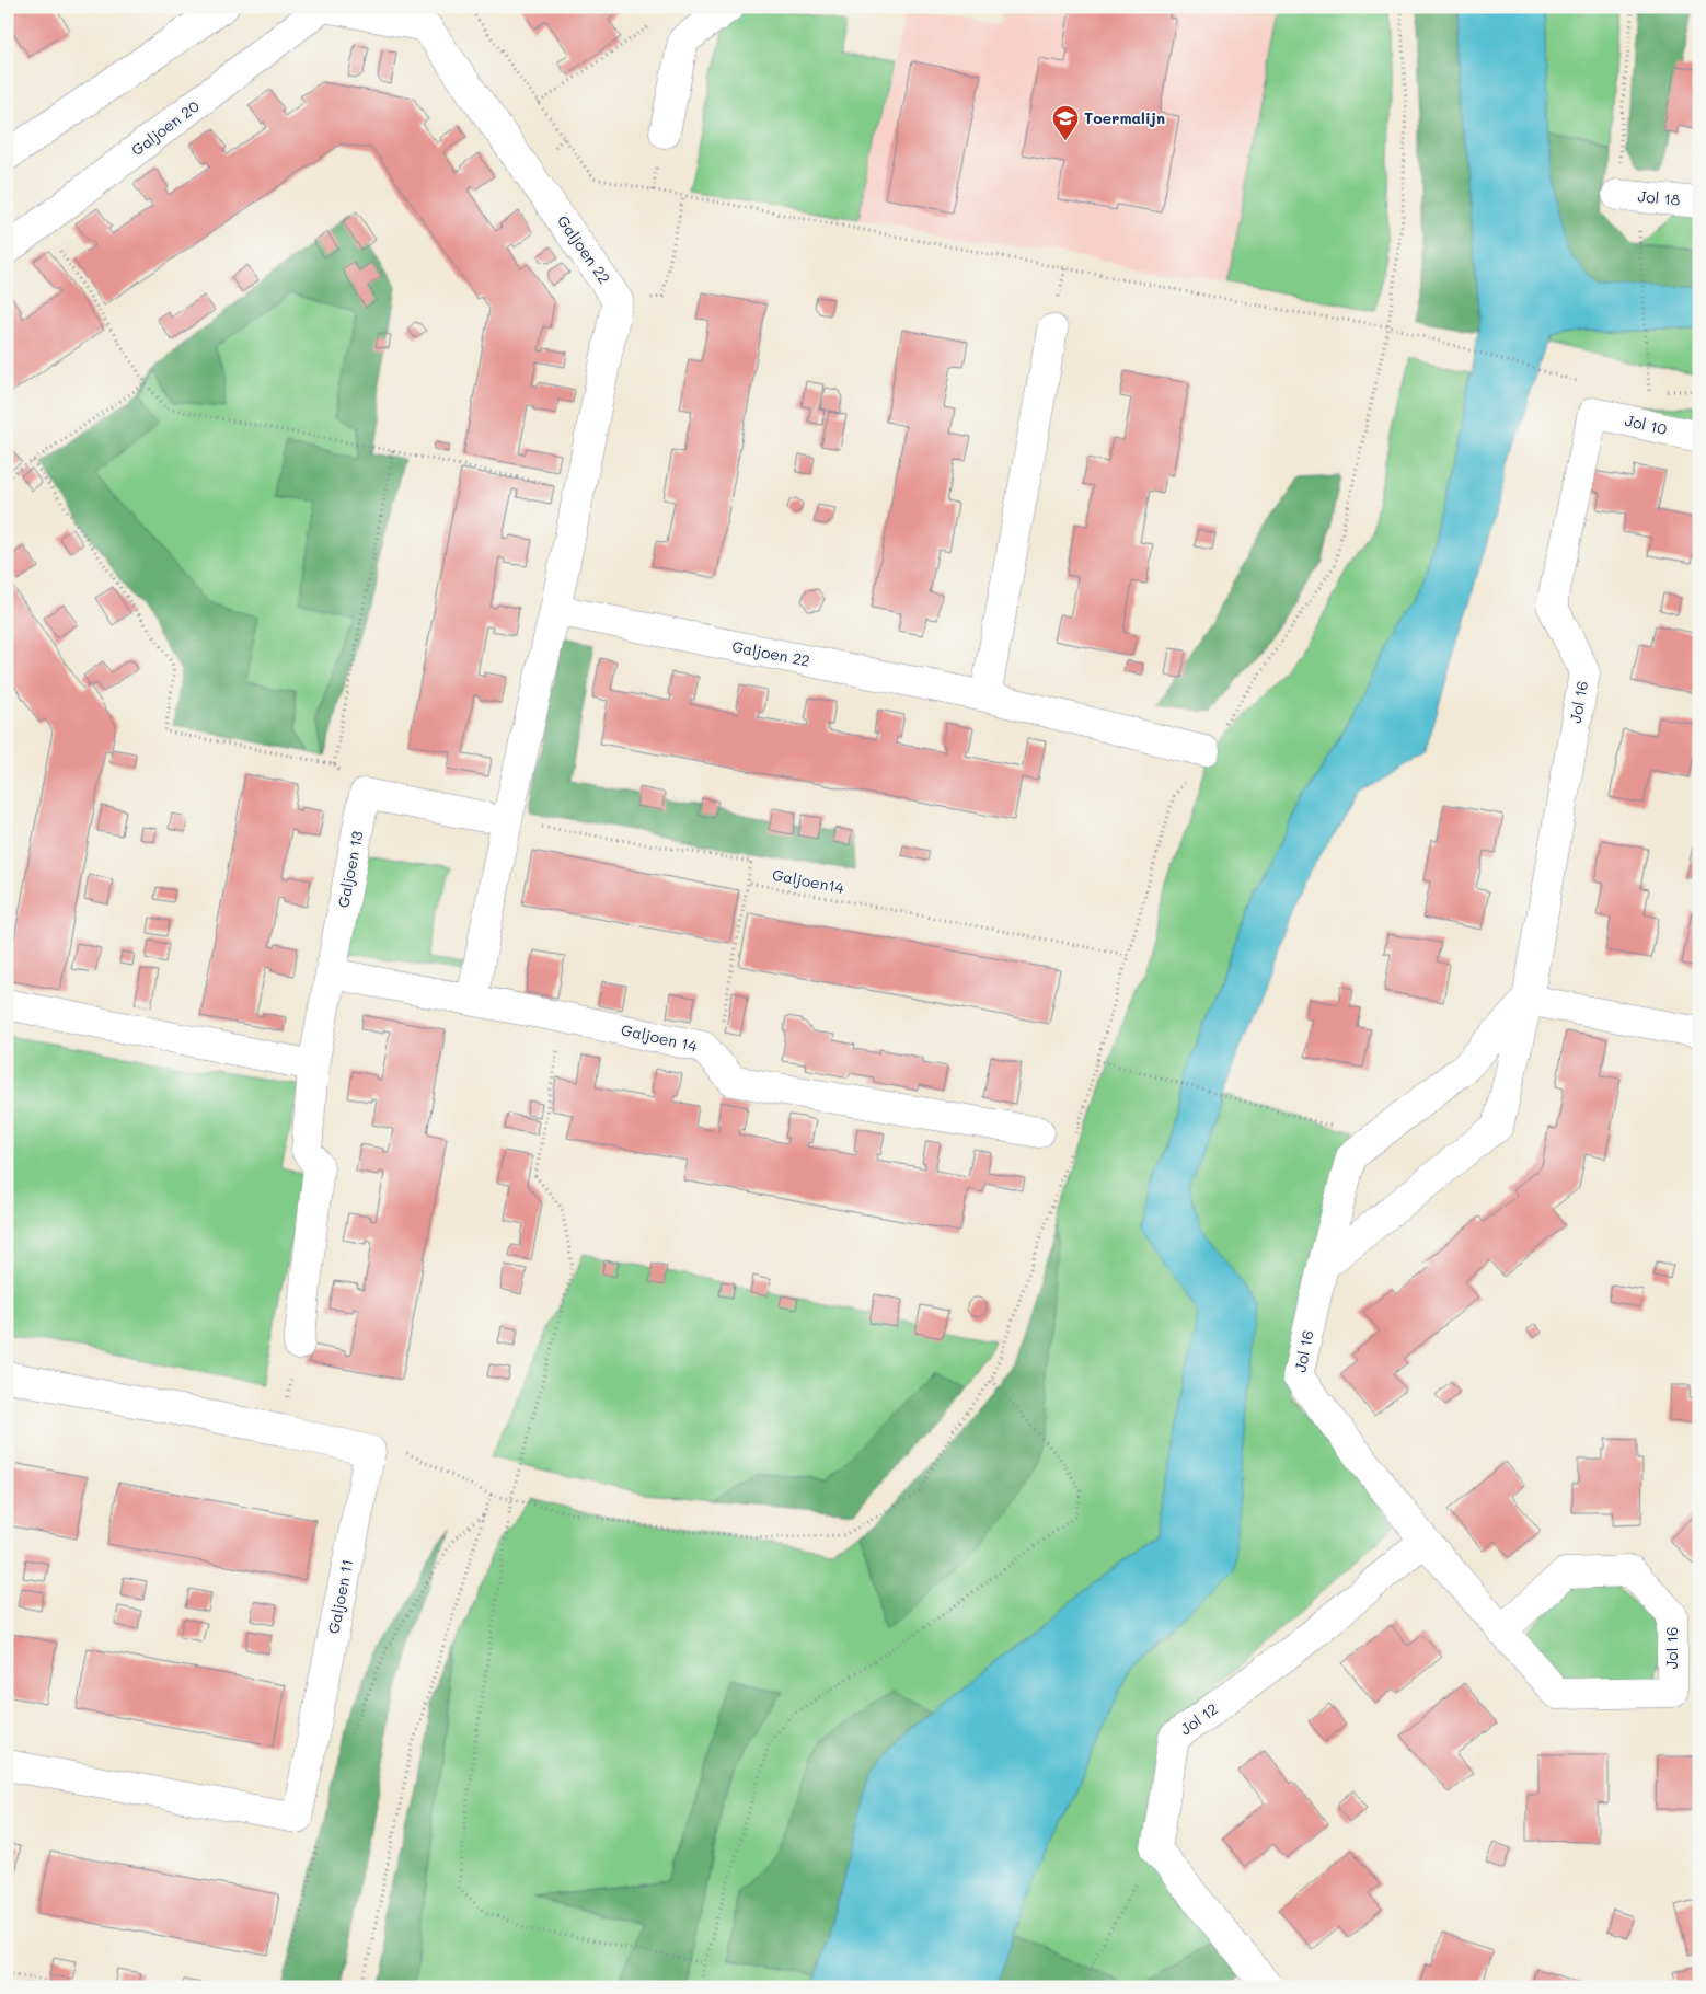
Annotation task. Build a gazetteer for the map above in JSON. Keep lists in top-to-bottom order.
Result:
{
  "streets": {
    "street": [
      "Galjoen 20",
      "Jol 18",
      "Galjoen 22",
      "Jol 10",
      "Jol 16",
      "Galjoen 13",
      "Galjoen 14",
      "Galjoen 11",
      "Jol 12"
    ],
    "path": ["Galjoen14"]
  },
  "crossings": [
    ["Galjoen 20", "Galjoen 22"],
    ["Galjoen 22", "Galjoen14"],
    ["Galjoen 22", "Galjoen 14"],
    ["Jol 10", "Jol 16"],
    ["Jol 16", "Jol 12"],
    ["Galjoen 13", "Galjoen 14"]
  ],
  "places": {
    "school or university": ["Toermalijn"]
  }
}
